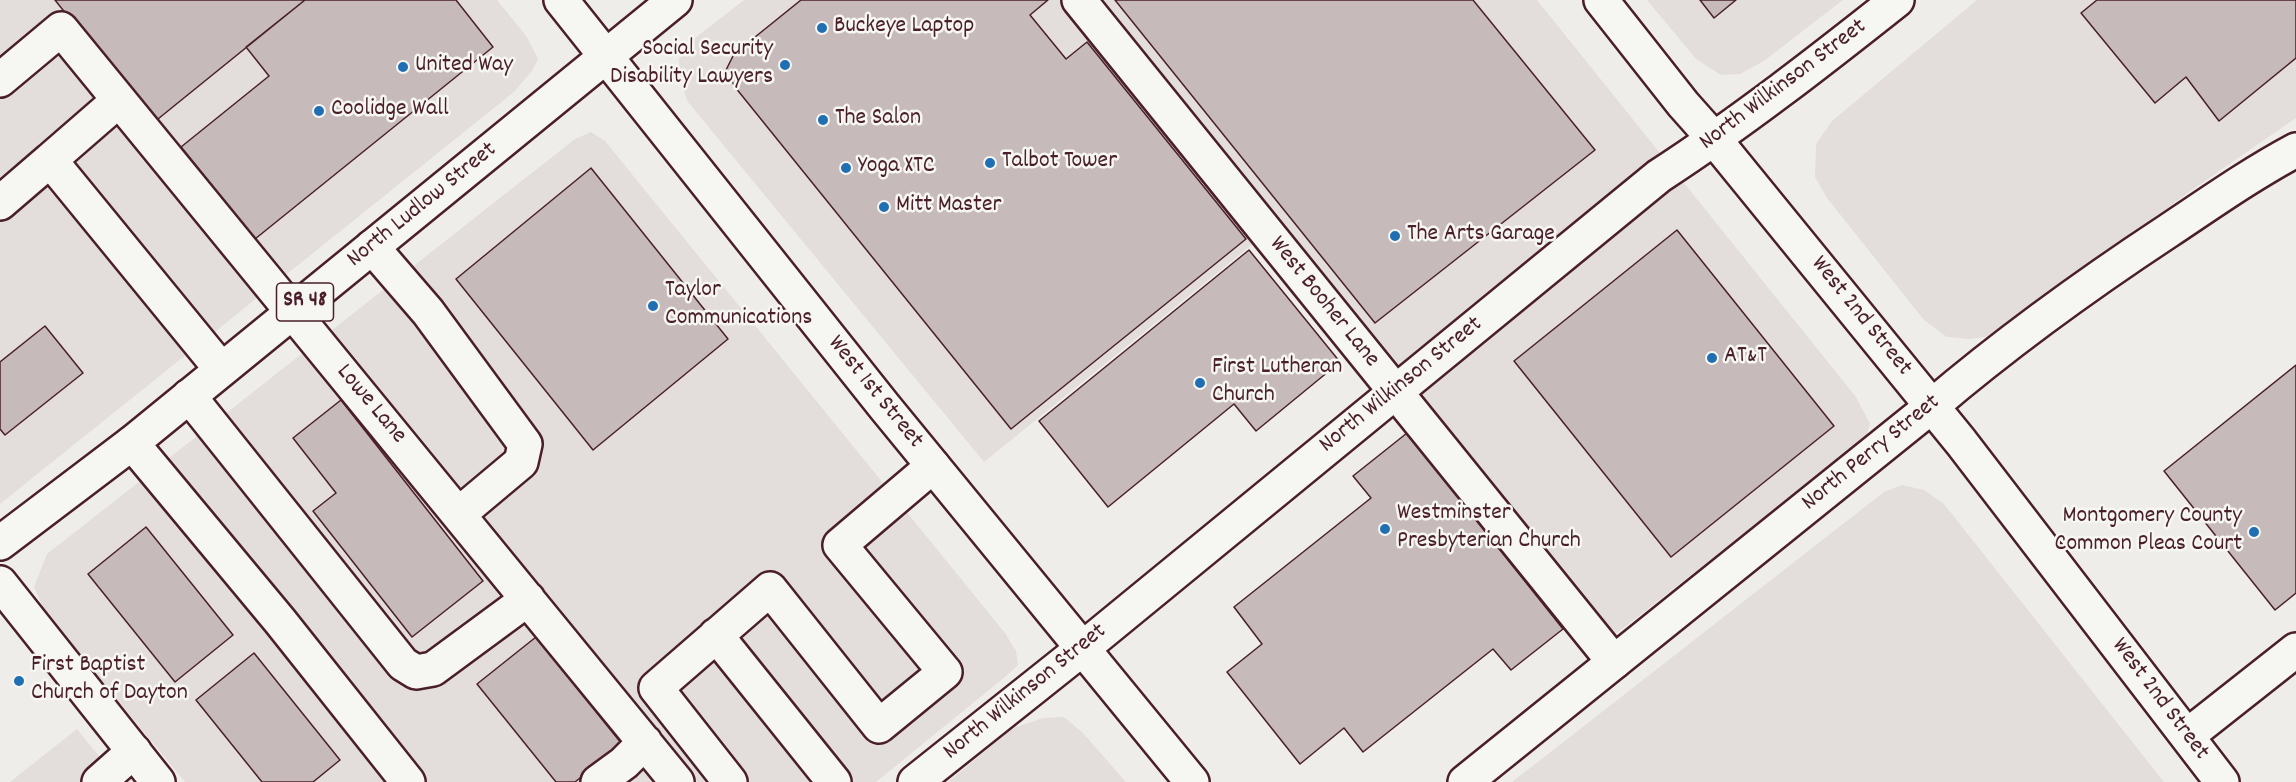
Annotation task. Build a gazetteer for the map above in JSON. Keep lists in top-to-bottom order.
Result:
{
  "streets": {
    "main road": [
      "North Wilkinson Street",
      "North Ludlow Street",
      "SR 48",
      "West Booher Lane",
      "West 2nd Street",
      "West 1st Street",
      "Lowe Lane",
      "North Perry Street"
    ]
  },
  "crossings": [
    ["North Wilkinson Street", "West Booher Lane"],
    ["North Wilkinson Street", "West 2nd Street"],
    ["North Wilkinson Street", "West 1st Street"],
    ["North Ludlow Street", "West 1st Street"],
    ["North Ludlow Street", "Lowe Lane"],
    ["West Booher Lane", "North Perry Street"],
    ["West 2nd Street", "North Perry Street"]
  ],
  "places": [
    "Buckeye Laptop",
    "Social Security Disability Lawyers",
    "United Way",
    "Coolidge Wall",
    "The Salon",
    "Talbot Tower",
    "Yoga XTC",
    "Mitt Master",
    "The Arts Garage",
    "Taylor Communications",
    "AT&T",
    "First Lutheran Church",
    "Westminster Presbyterian Church",
    "Montgomery County Common Pleas Court",
    "First Baptist Church of Dayton"
  ]
}
